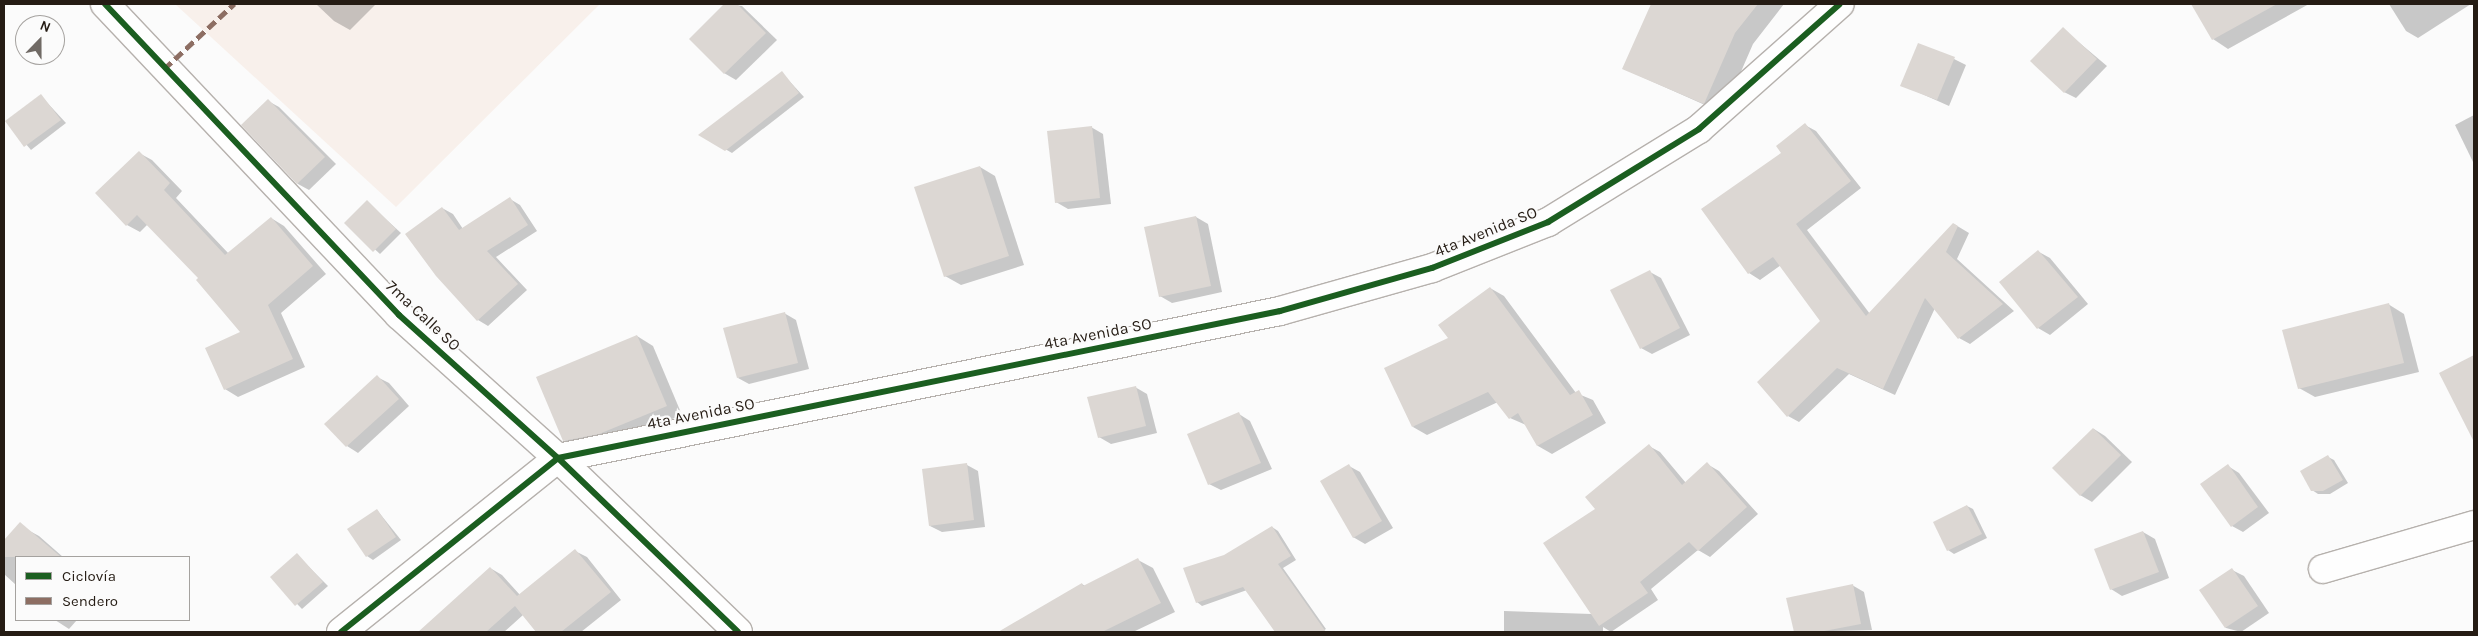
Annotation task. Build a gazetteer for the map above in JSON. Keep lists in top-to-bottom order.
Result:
{
  "streets": {
    "street": ["4ta Avenida SO", "7ma Calle SO"]
  },
  "crossings": [
    ["4ta Avenida SO", "7ma Calle SO"]
  ],
  "legend": ["Ciclovía", "Sendero"],
  "north": "top"
}
